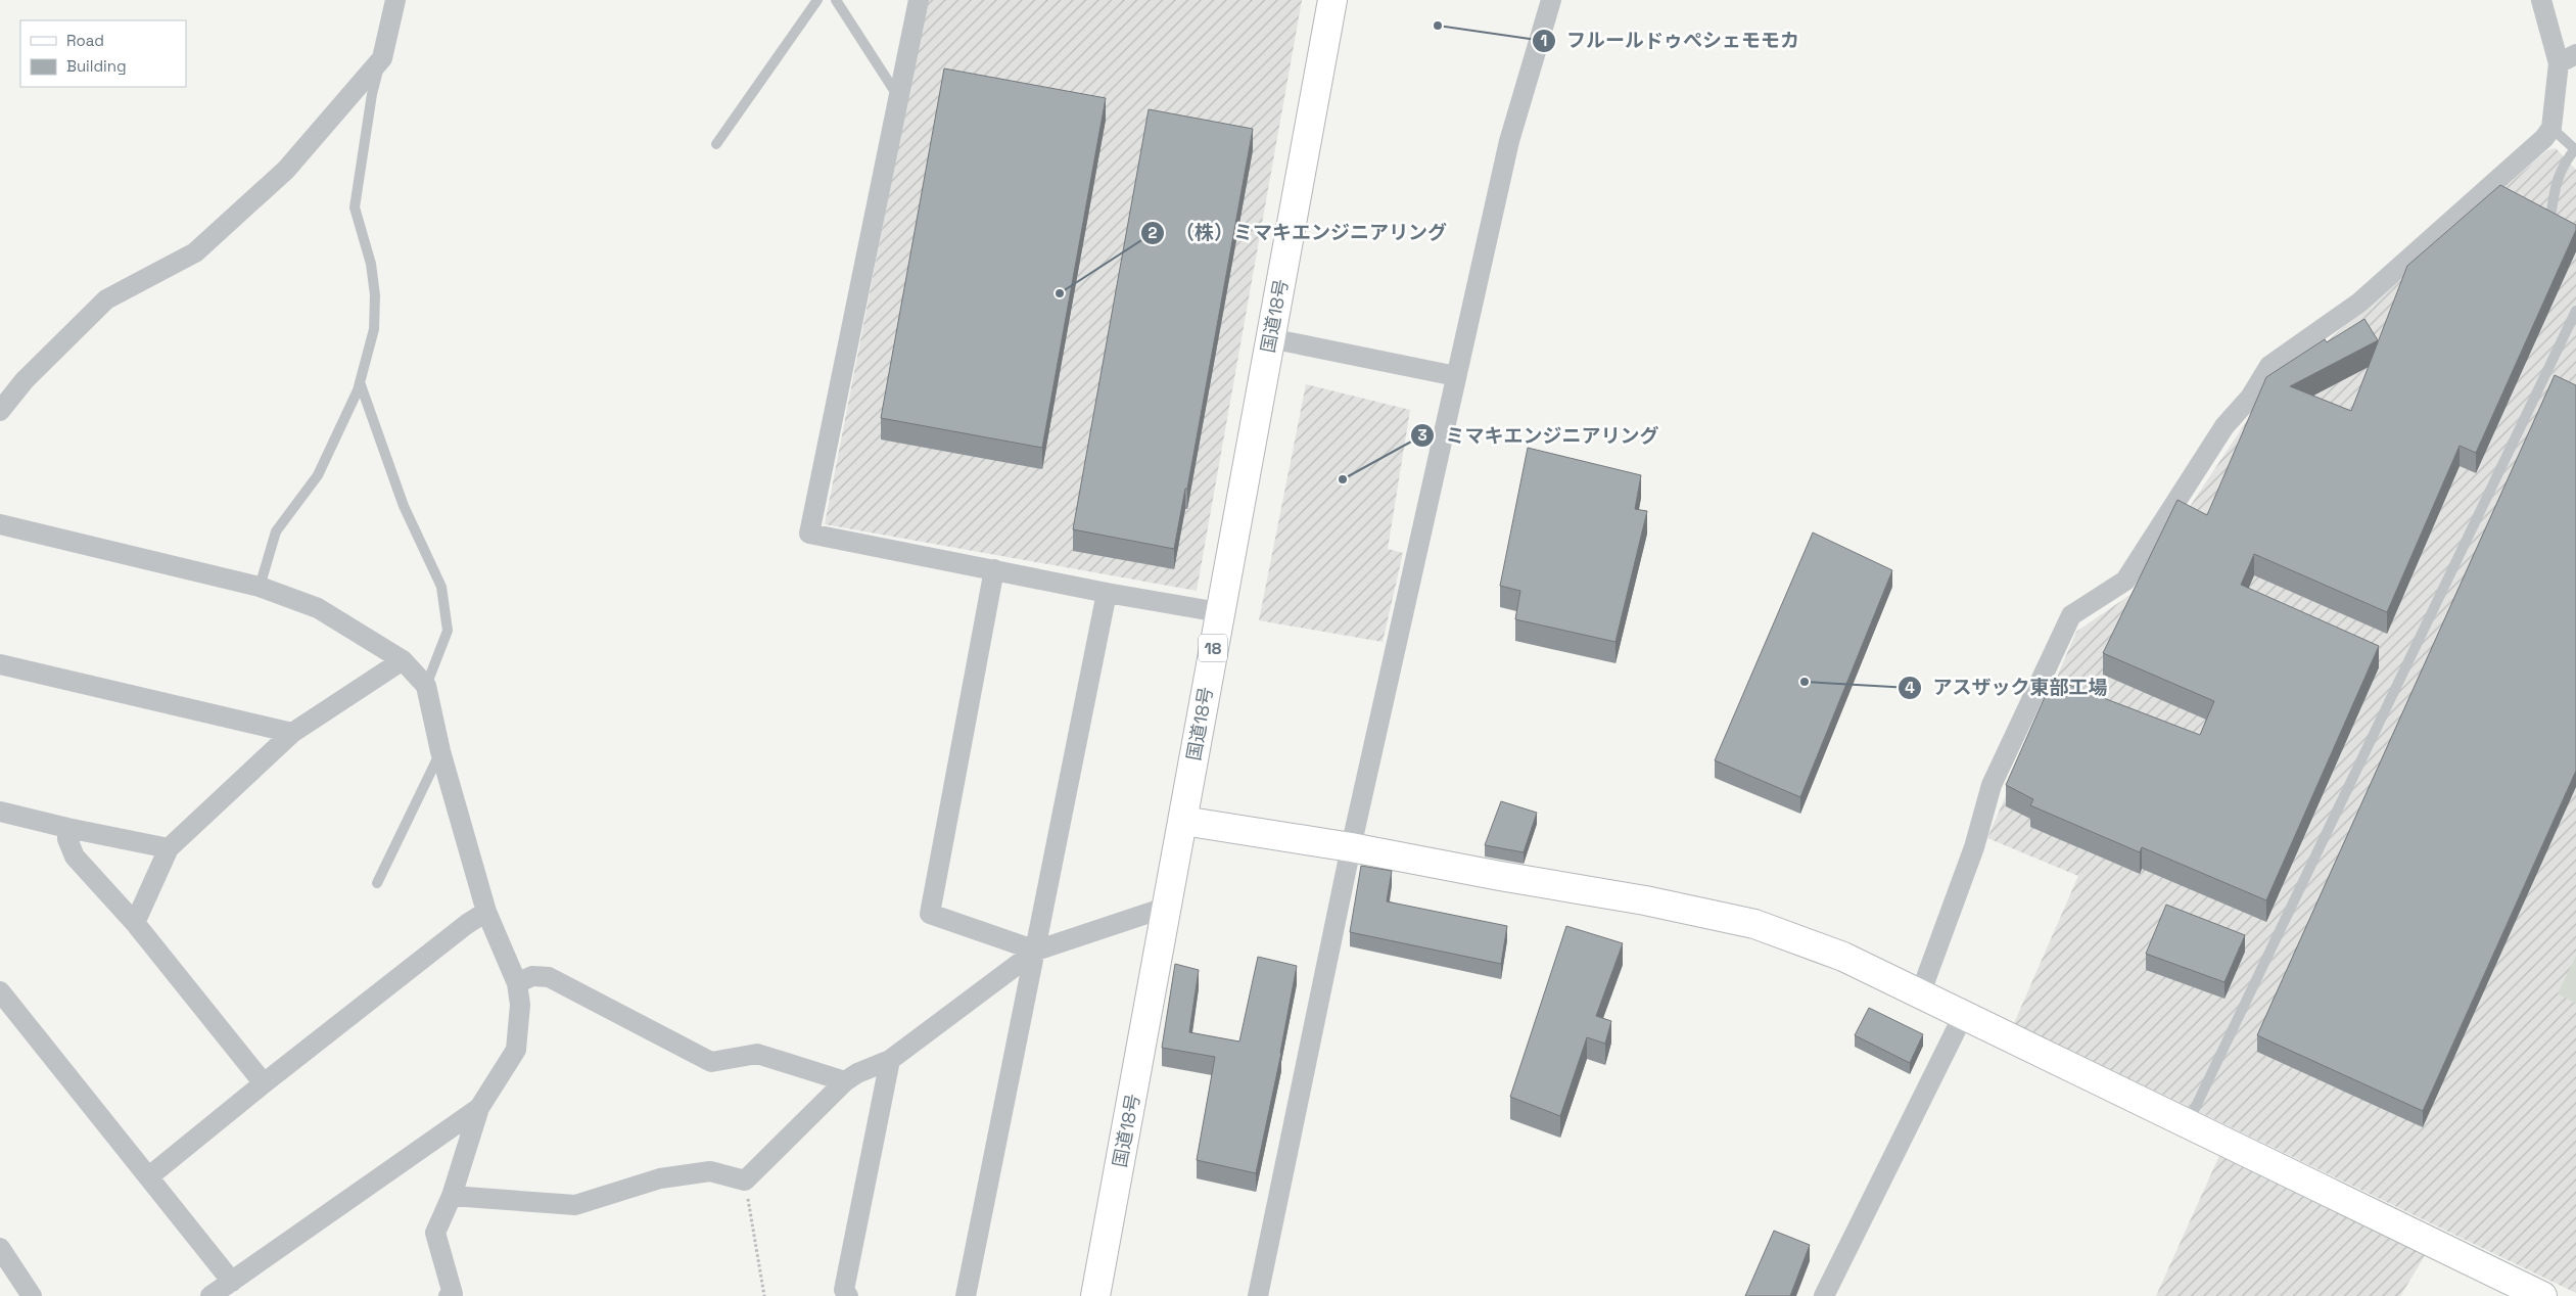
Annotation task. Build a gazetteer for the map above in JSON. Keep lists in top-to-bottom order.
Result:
{
  "streets": {
    "main road": ["国道18号", "18"]
  },
  "places": [
    "フルールドゥぺシェモモカ",
    "（株）ミマキエンジニアリング",
    "ミマキエンジニアリング",
    "アスザック東部工場"
  ],
  "legend": ["Road", "Building"]
}
